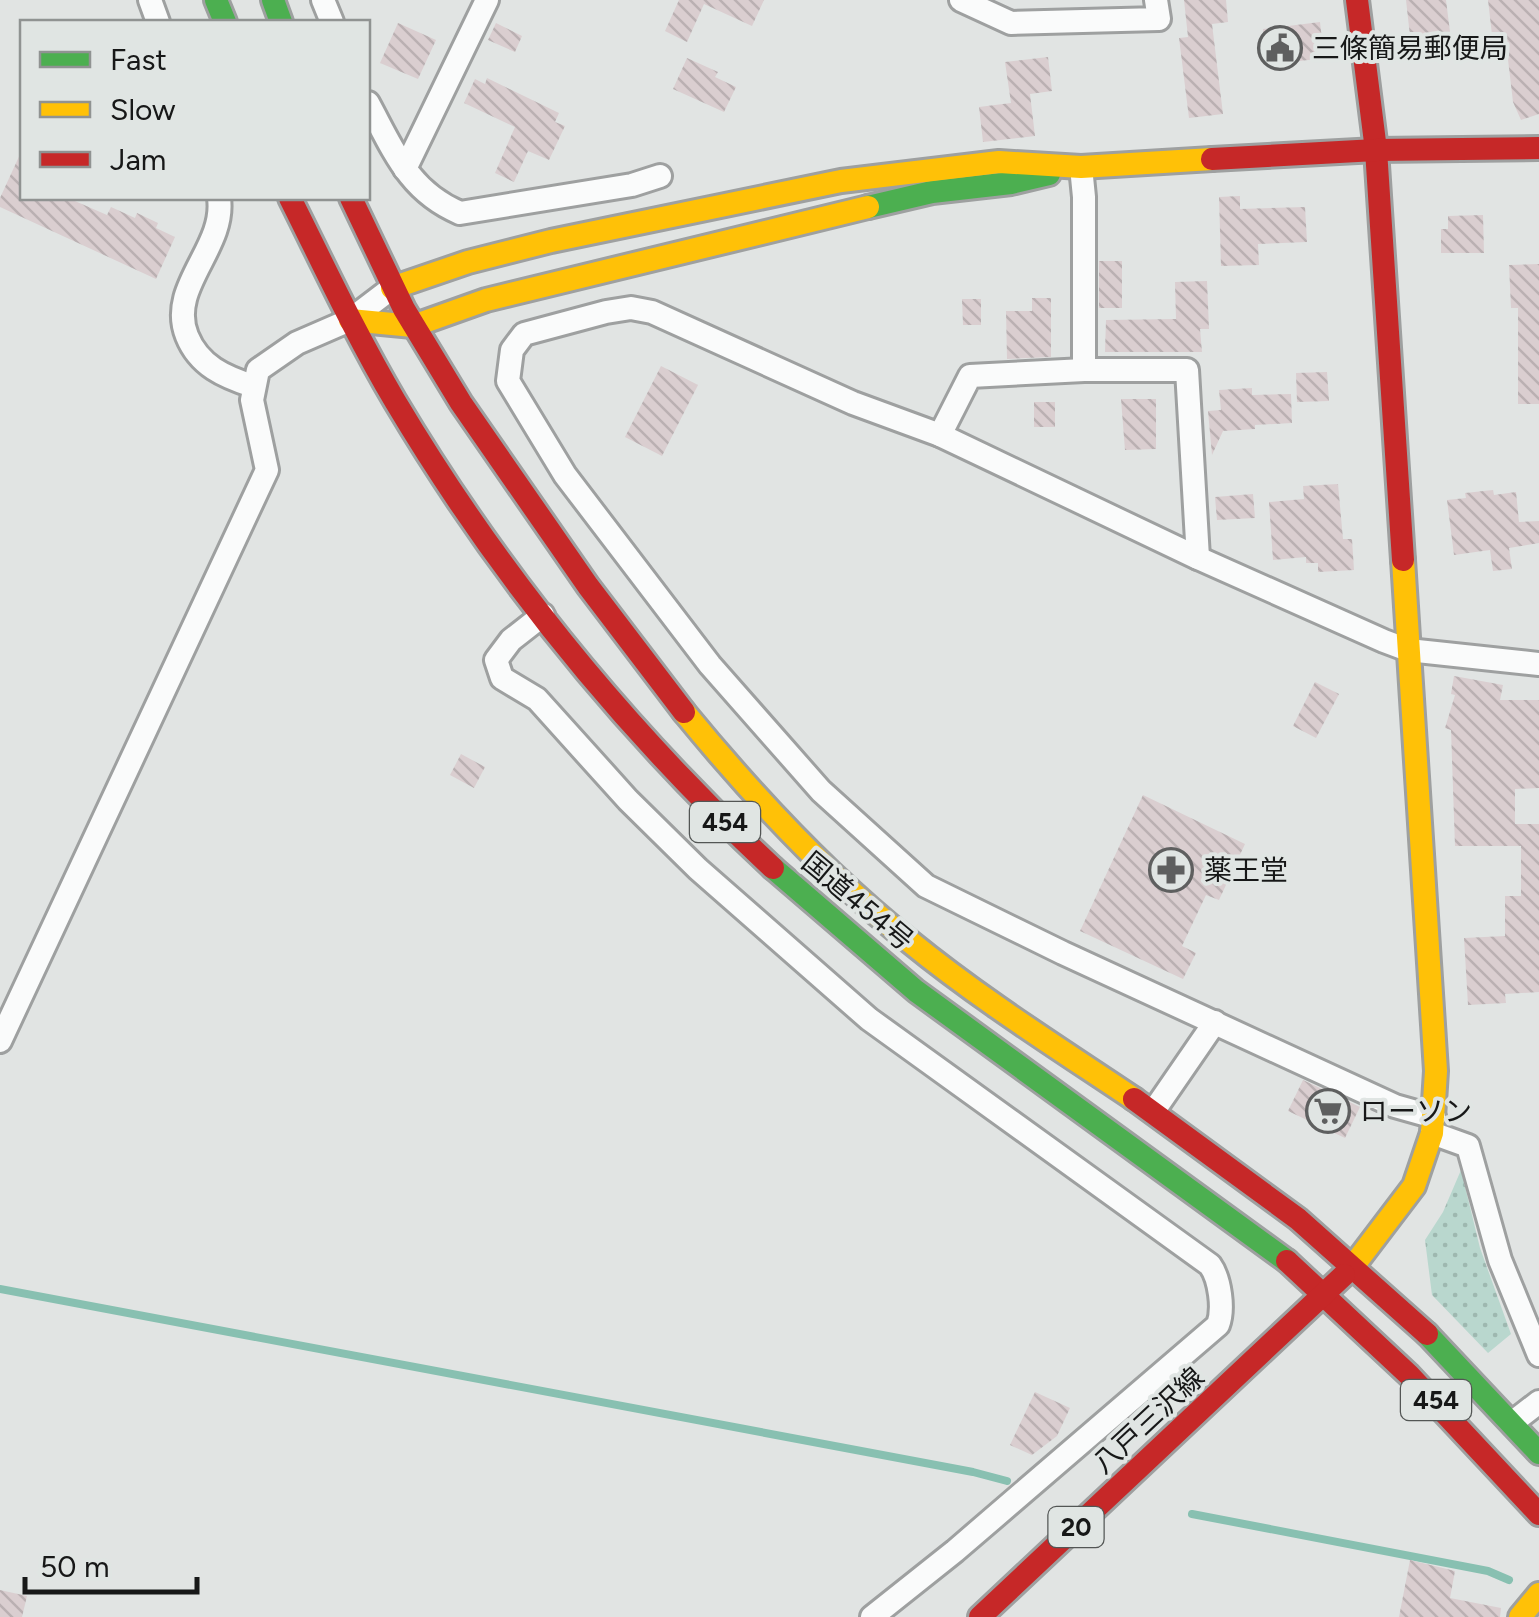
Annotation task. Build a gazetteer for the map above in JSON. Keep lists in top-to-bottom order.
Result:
{
  "streets": {
    "main road": [
      "454",
      "国道454号",
      "八戸三沢線",
      "20"
    ]
  },
  "crossings": [
    ["国道454号", "八戸三沢線"]
  ],
  "places": {
    "public building": ["三條簡易郵便局"],
    "pharmacy": ["薬王堂"],
    "supermarket": ["ローソン"]
  },
  "legend": ["Fast", "Slow", "Jam"],
  "scale_bar": "50 m"
}
